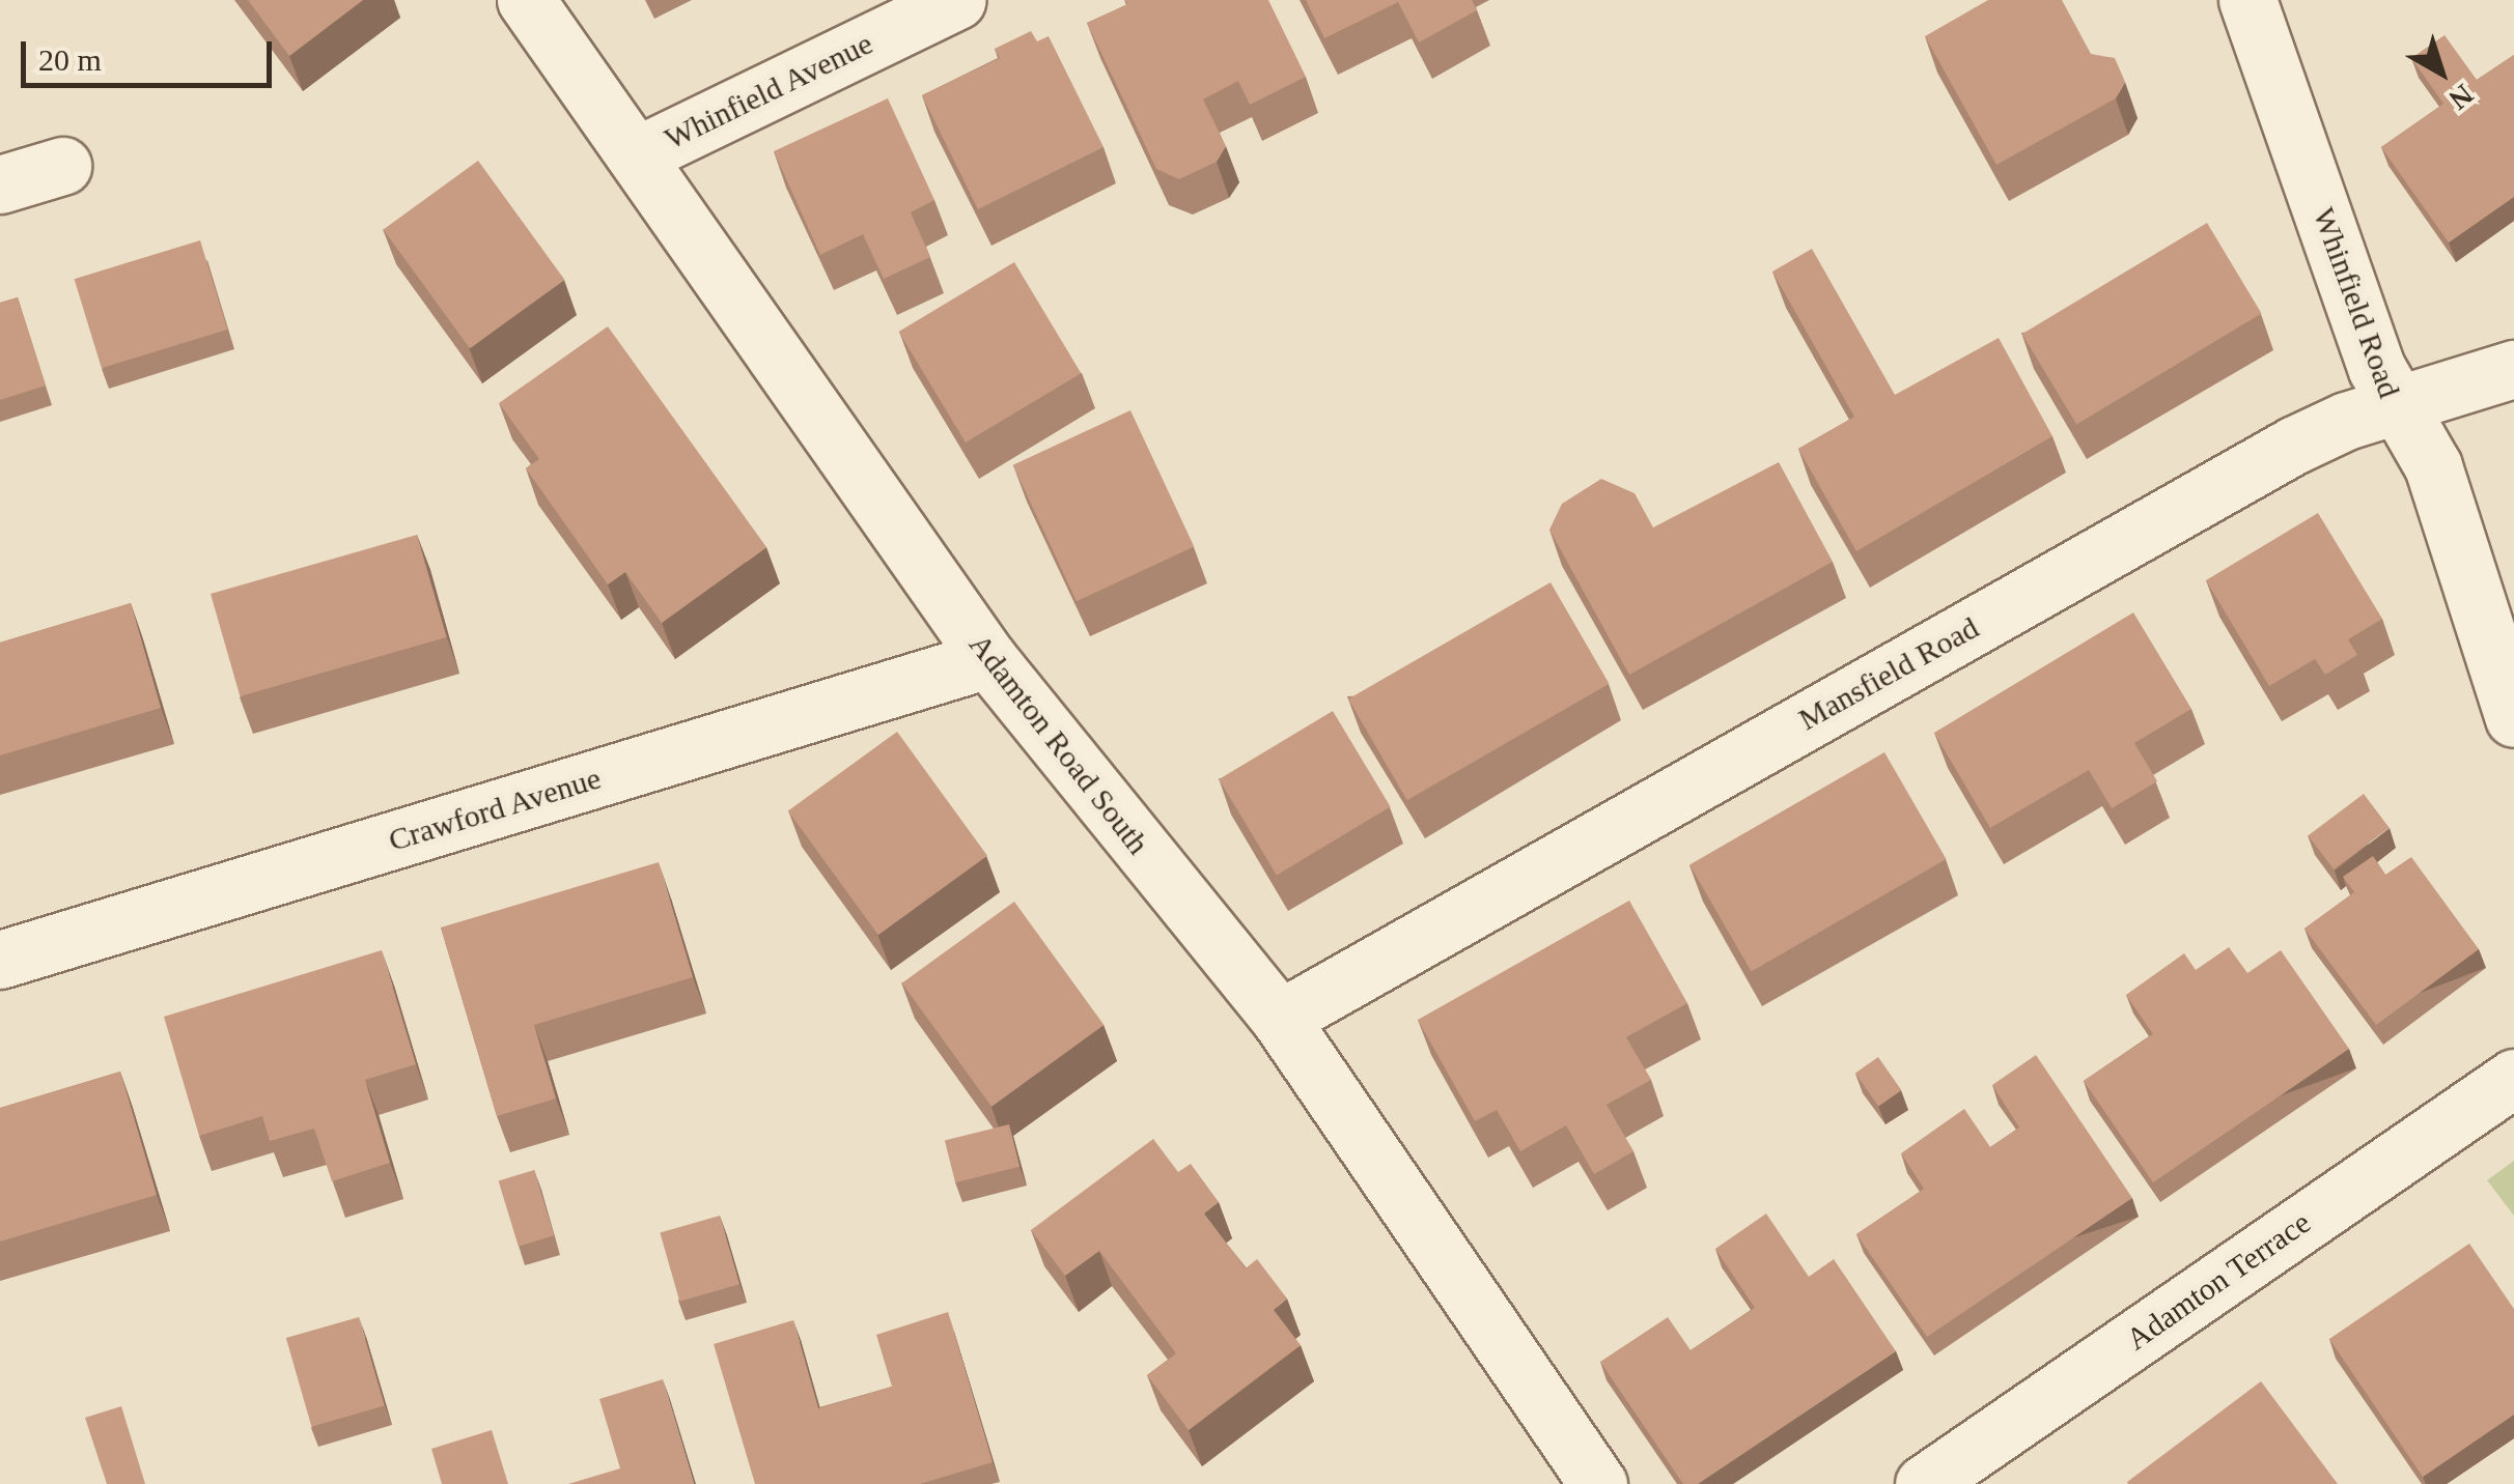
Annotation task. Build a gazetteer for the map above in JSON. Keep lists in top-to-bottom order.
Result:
{
  "streets": {
    "street": [
      "Whinfield Avenue",
      "Whinfield Road",
      "Mansfield Road",
      "Adamton Road South",
      "Crawford Avenue",
      "Adamton Terrace"
    ]
  },
  "crossings": [
    ["Whinfield Avenue", "Adamton Road South"],
    ["Whinfield Road", "Mansfield Road"],
    ["Mansfield Road", "Adamton Road South"],
    ["Adamton Road South", "Crawford Avenue"]
  ],
  "scale_bar": "20 m",
  "north": "bottom right"
}
